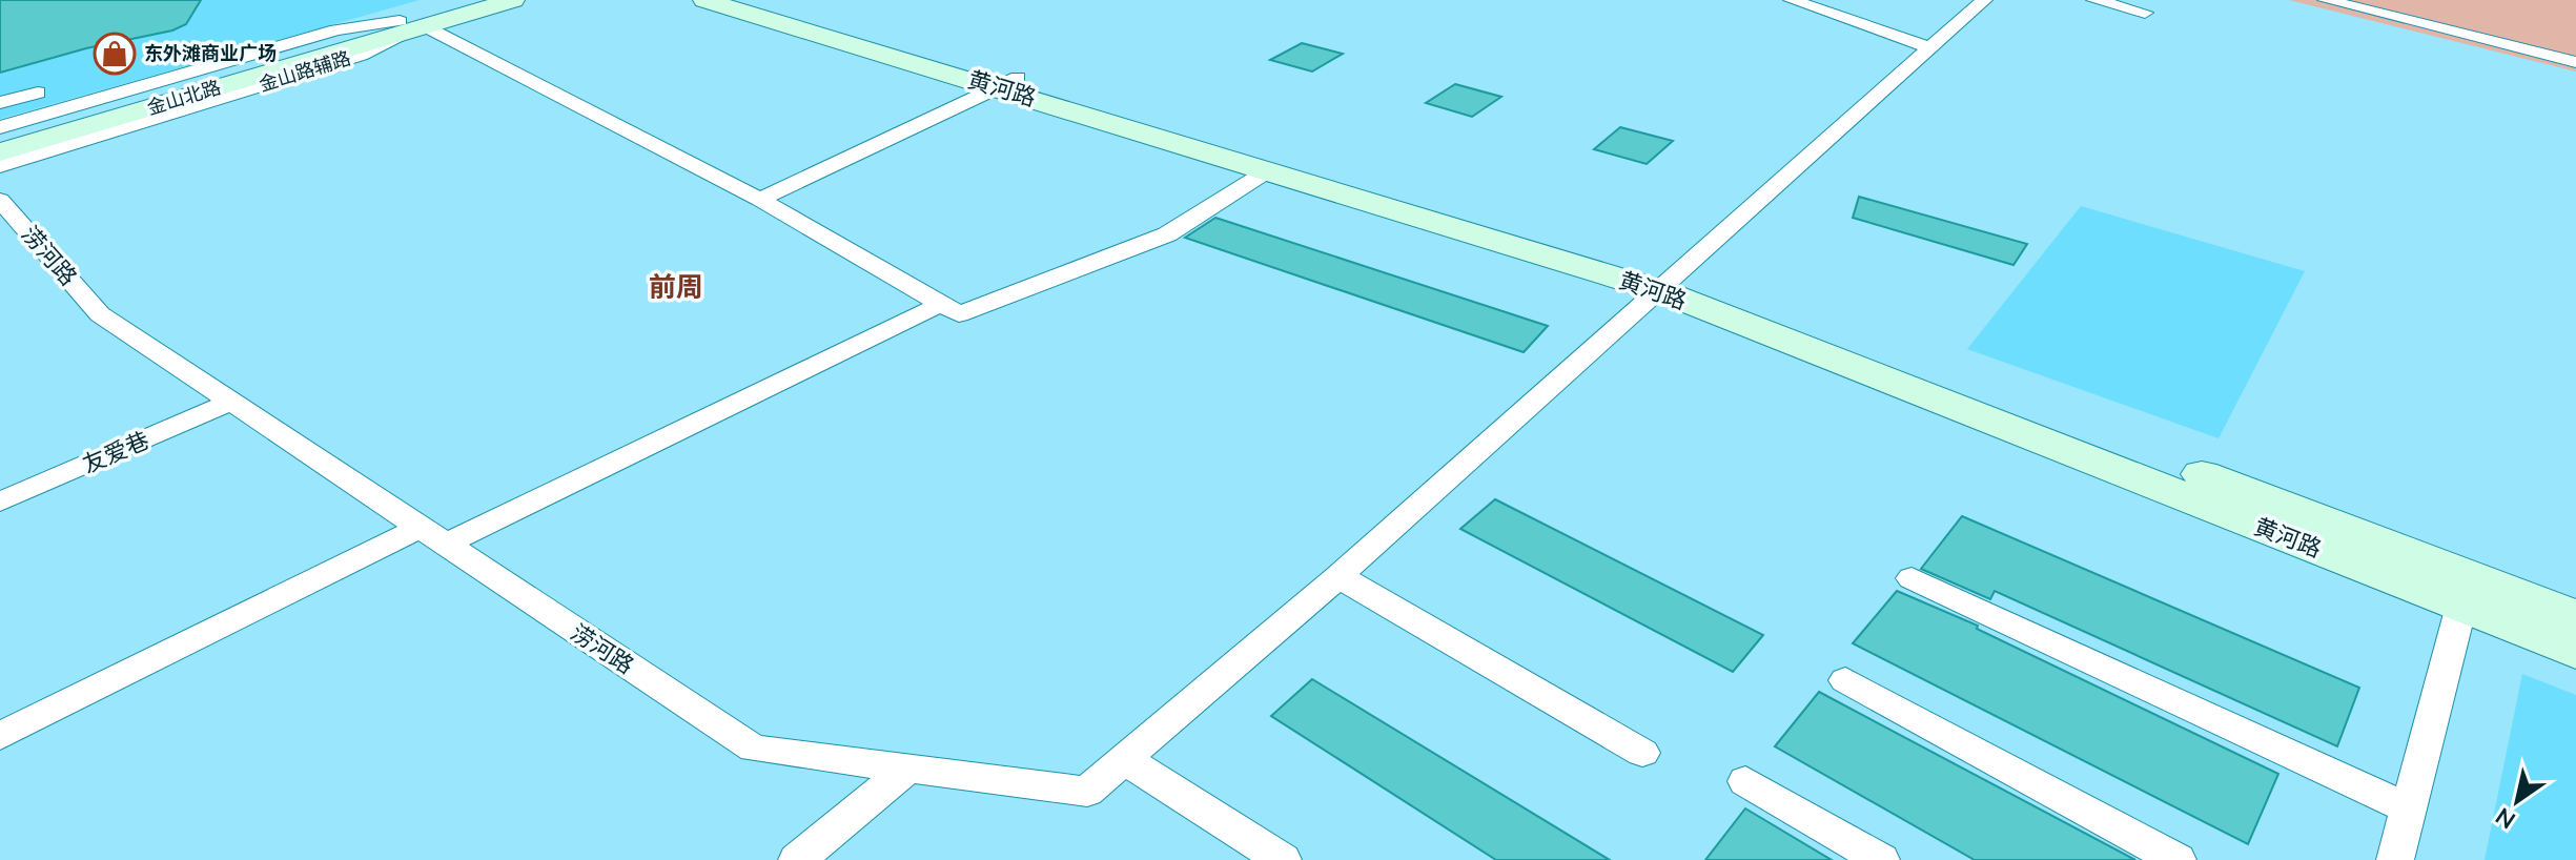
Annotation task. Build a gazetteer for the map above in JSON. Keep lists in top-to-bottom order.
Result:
{
  "streets": {
    "main road": ["黄河路", "金山北路"],
    "street": ["金山路辅路", "涝河路", "友爱巷"]
  },
  "crossings": [
    ["金山路辅路", "金山北路"],
    ["黄河路", "涝河路"],
    ["涝河路", "友爱巷"]
  ],
  "districts": ["前周"],
  "places": {
    "shop": ["东外滩商业广场"]
  },
  "north": "bottom left"
}
